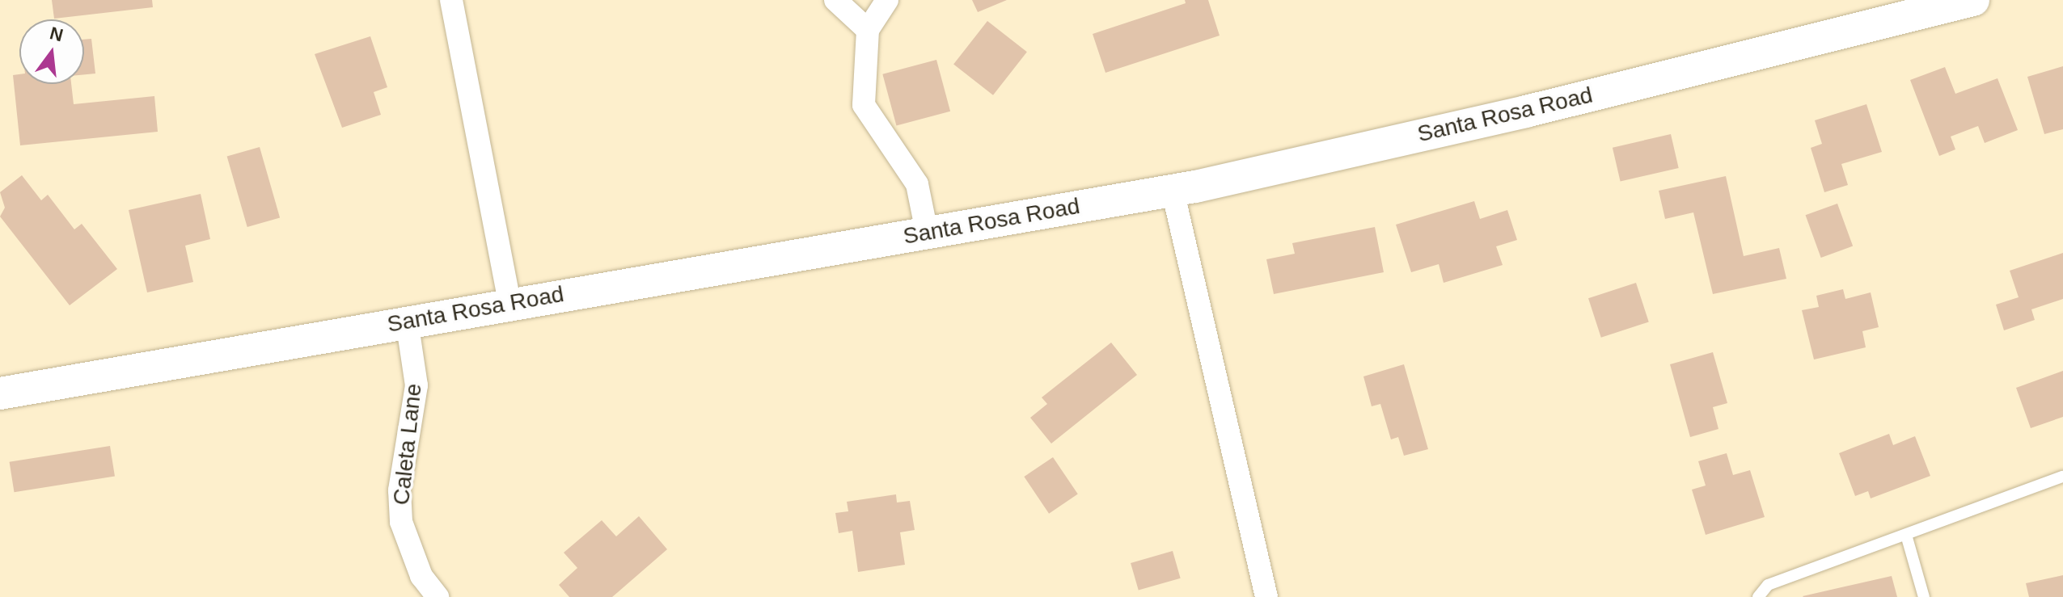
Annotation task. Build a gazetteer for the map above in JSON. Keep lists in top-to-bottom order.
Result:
{
  "streets": {
    "street": ["Santa Rosa Road", "Caleta Lane"]
  },
  "crossings": [
    ["Santa Rosa Road", "Caleta Lane"]
  ],
  "north": "top"
}
